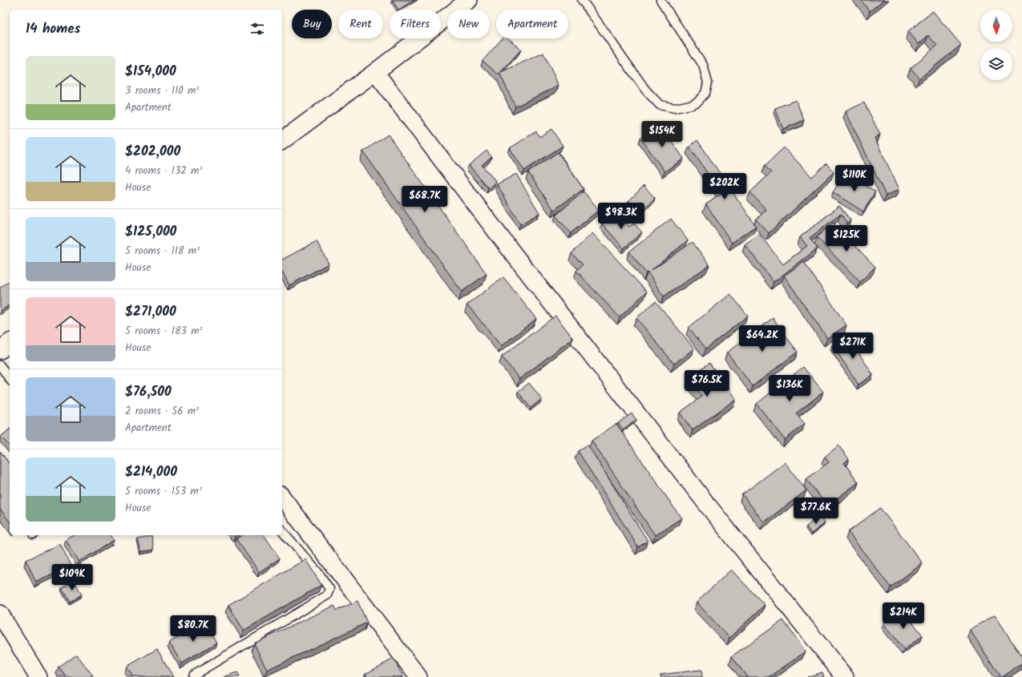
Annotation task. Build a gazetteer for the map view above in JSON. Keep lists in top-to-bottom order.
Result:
{
  "north": "bottom",
  "page": {
    "chip": [
      "Buy",
      "Rent",
      "Filters",
      "New",
      "Apartment"
    ],
    "heading": "14 homes",
    "list": [
      {
        "name": "$154,000",
        "note": "3 rooms · 110 m² · Apartment"
      },
      {
        "name": "$202,000",
        "note": "4 rooms · 132 m² · House"
      },
      {
        "name": "$125,000",
        "note": "5 rooms · 118 m² · House"
      },
      {
        "name": "$271,000",
        "note": "5 rooms · 183 m² · House"
      },
      {
        "name": "$76,500",
        "note": "2 rooms · 56 m² · Apartment"
      },
      {
        "name": "$214,000",
        "note": "5 rooms · 153 m² · House"
      }
    ],
    "price": [
      "$154K",
      "$110K",
      "$202K",
      "$68.7K",
      "$98.3K",
      "$125K",
      "$64.2K",
      "$271K",
      "$76.5K",
      "$136K",
      "$77.6K",
      "$109K",
      "$214K",
      "$80.7K"
    ]
  }
}
